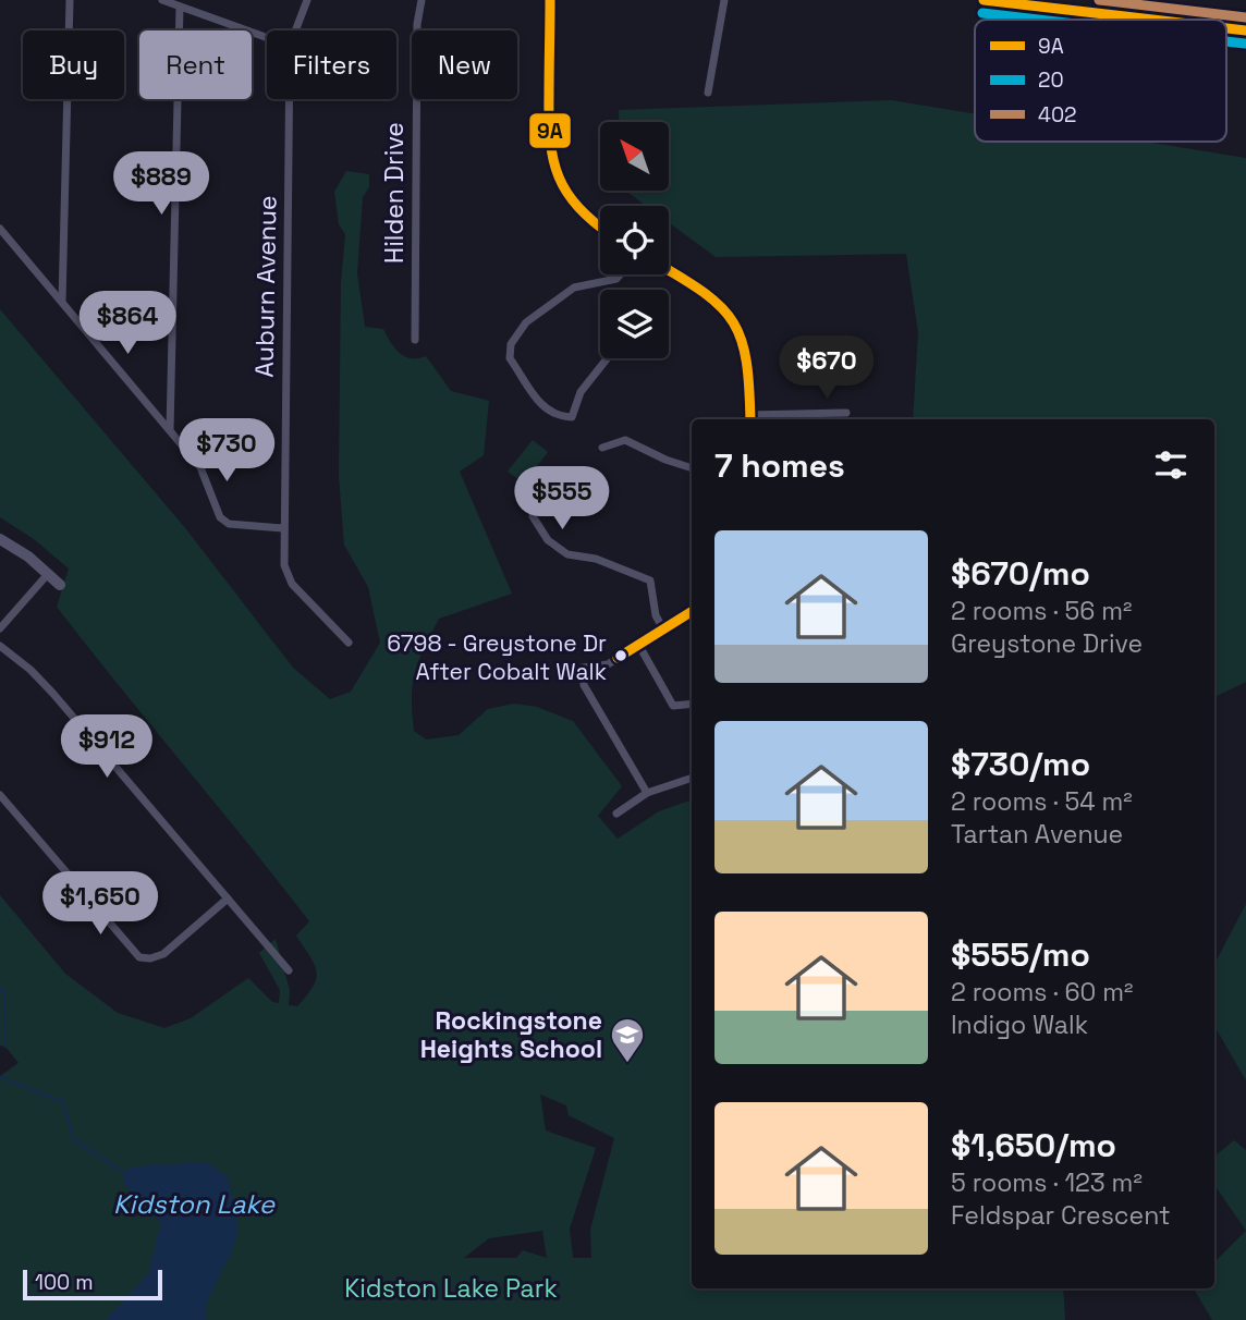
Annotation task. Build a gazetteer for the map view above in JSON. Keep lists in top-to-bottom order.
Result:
{
  "streets": {
    "street": ["Hilden Drive", "Auburn Avenue"]
  },
  "water": ["Kidston Lake"],
  "parks": ["Kidston Lake Park"],
  "places": {
    "other": ["6798 - Greystone Dr After Cobalt Walk"],
    "school or university": ["Rockingstone Heights School"]
  },
  "lines": ["transit line 9A", "transit line 402", "transit line 20"],
  "legend": ["9A", "20", "402"],
  "scale_bar": "100 m",
  "north": "top left",
  "page": {
    "chip": [
      "Buy",
      "Rent",
      "Filters",
      "New"
    ],
    "price": [
      "$889",
      "$864",
      "$670",
      "$730",
      "$555",
      "$912",
      "$1,650"
    ],
    "heading": "7 homes",
    "list": [
      {
        "name": "$670/mo",
        "note": "2 rooms · 56 m² · Greystone Drive"
      },
      {
        "name": "$730/mo",
        "note": "2 rooms · 54 m² · Tartan Avenue"
      },
      {
        "name": "$555/mo",
        "note": "2 rooms · 60 m² · Indigo Walk"
      },
      {
        "name": "$1,650/mo",
        "note": "5 rooms · 123 m² · Feldspar Crescent"
      }
    ],
    "scale": "100 m"
  }
}
